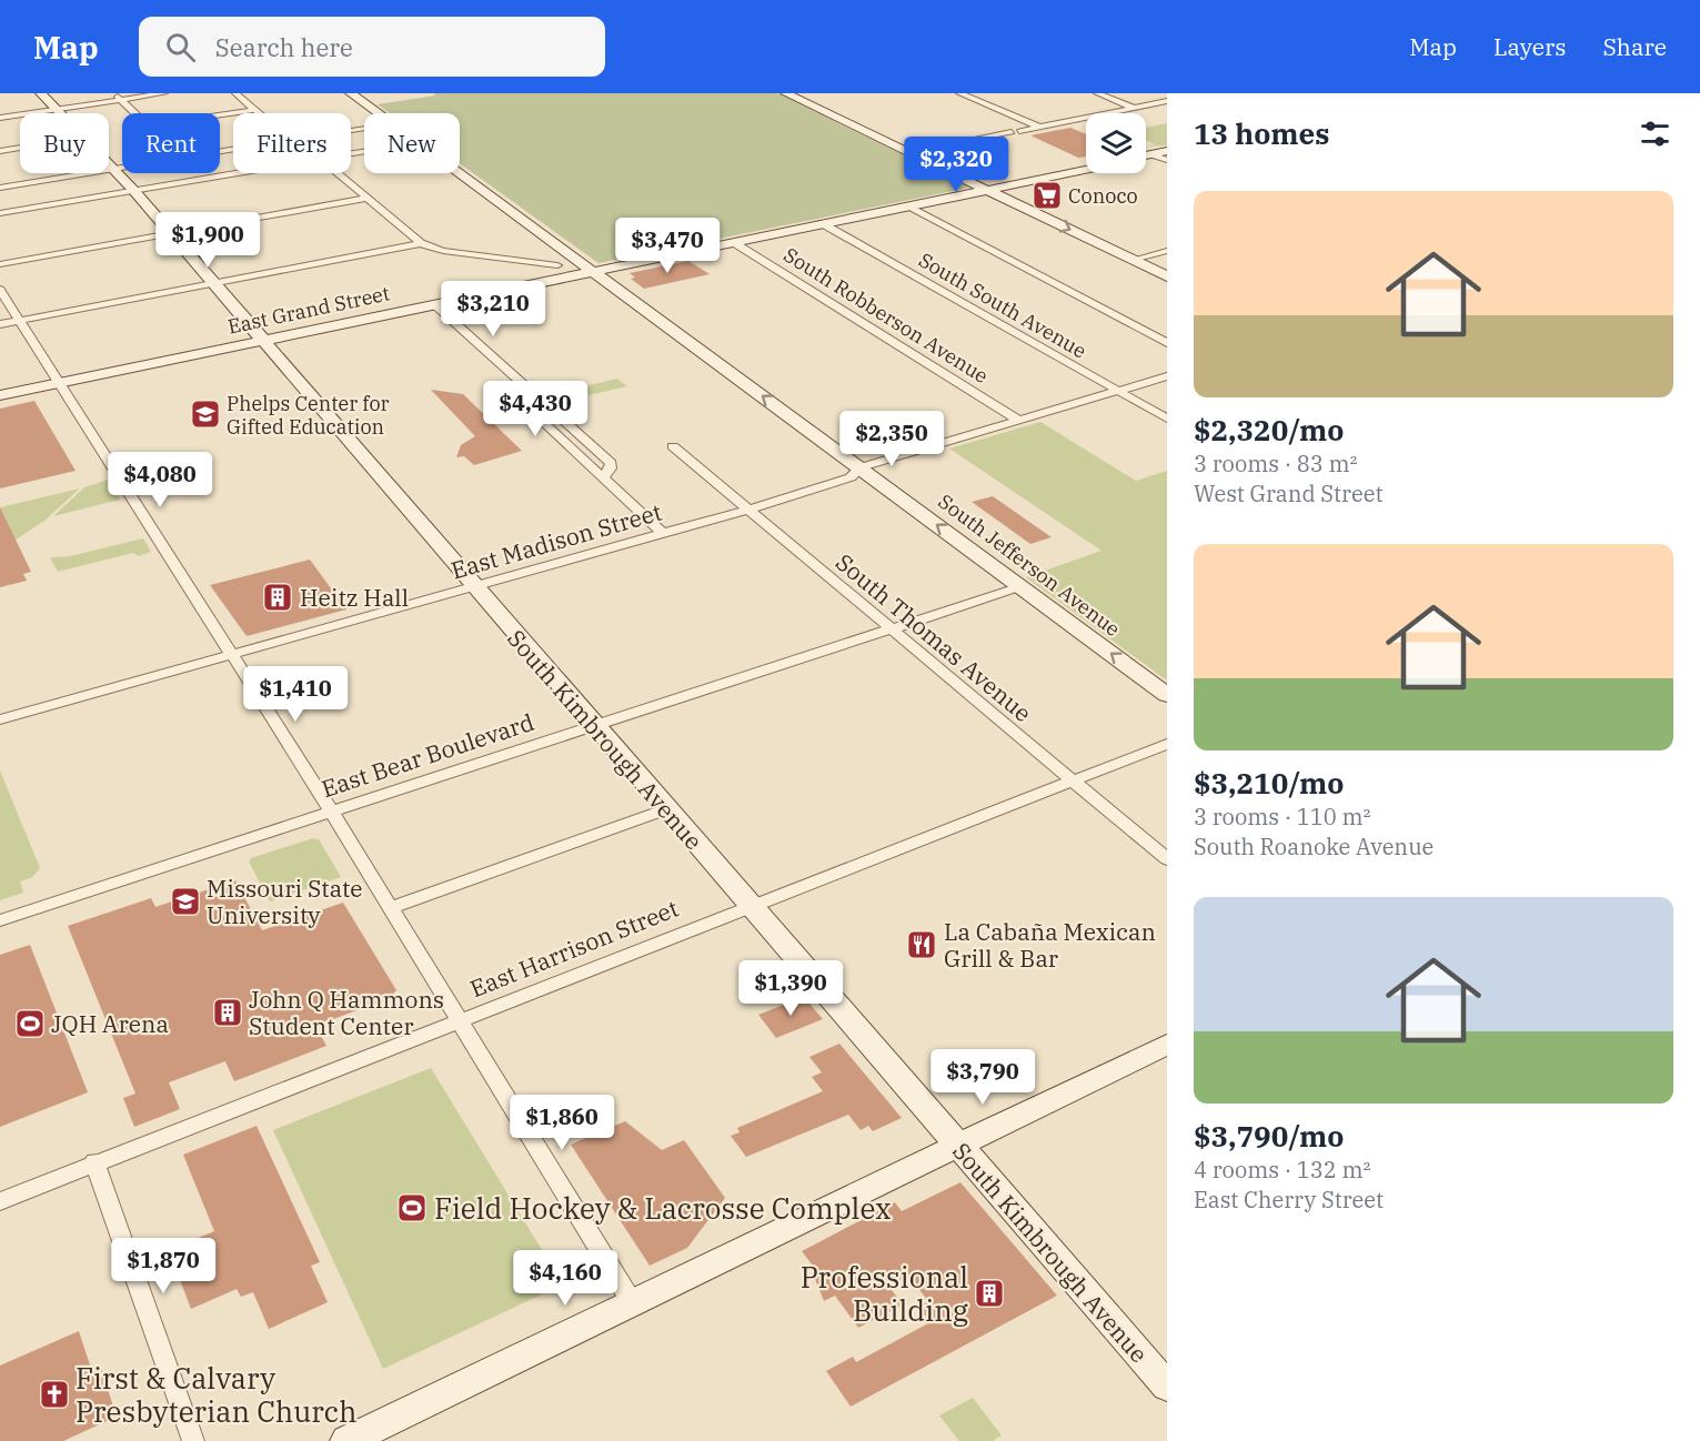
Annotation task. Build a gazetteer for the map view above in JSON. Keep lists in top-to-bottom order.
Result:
{
  "streets": {
    "main road": ["East Grand Street", "South Jefferson Avenue", "South Kimbrough Avenue"],
    "street": [
      "South South Avenue",
      "South Robberson Avenue",
      "East Madison Street",
      "South Thomas Avenue",
      "East Bear Boulevard",
      "East Harrison Street"
    ]
  },
  "crossings": [
    ["South South Avenue", "East Grand Street"],
    ["South South Avenue", "East Madison Street"],
    ["East Grand Street", "South Robberson Avenue"],
    ["East Grand Street", "South Jefferson Avenue"],
    ["East Grand Street", "South Kimbrough Avenue"],
    ["South Robberson Avenue", "East Madison Street"],
    ["East Madison Street", "South Jefferson Avenue"],
    ["East Madison Street", "South Thomas Avenue"],
    ["East Madison Street", "South Kimbrough Avenue"],
    ["South Jefferson Avenue", "East Bear Boulevard"],
    ["South Thomas Avenue", "East Bear Boulevard"],
    ["South Thomas Avenue", "East Harrison Street"],
    ["South Kimbrough Avenue", "East Bear Boulevard"],
    ["South Kimbrough Avenue", "East Harrison Street"]
  ],
  "one_way": ["South Jefferson Avenue"],
  "places": {
    "supermarket": ["Conoco"],
    "school or university": ["Phelps Center for Gifted Education", "Missouri State University"],
    "building": ["Heitz Hall", "John Q Hammons Student Center", "Professional Building"],
    "restaurant": ["La Cabaña Mexican Grill & Bar"],
    "sports": ["JQH Arena", "Field Hockey & Lacrosse Complex"],
    "church": ["First & Calvary Presbyterian Church"]
  },
  "page": {
    "header": "Map",
    "search": "Search here",
    "nav": ["Map", "Layers", "Share"],
    "heading": "13 homes",
    "chip": [
      "Buy",
      "Rent",
      "Filters",
      "New"
    ],
    "price": [
      "$2,320",
      "$1,900",
      "$3,470",
      "$3,210",
      "$4,430",
      "$2,350",
      "$4,080",
      "$1,410",
      "$1,390",
      "$3,790",
      "$1,860",
      "$1,870",
      "$4,160"
    ],
    "list": [
      {
        "name": "$2,320/mo",
        "note": "3 rooms · 83 m² · West Grand Street"
      },
      {
        "name": "$3,210/mo",
        "note": "3 rooms · 110 m² · South Roanoke Avenue"
      },
      {
        "name": "$3,790/mo",
        "note": "4 rooms · 132 m² · East Cherry Street"
      }
    ]
  }
}
